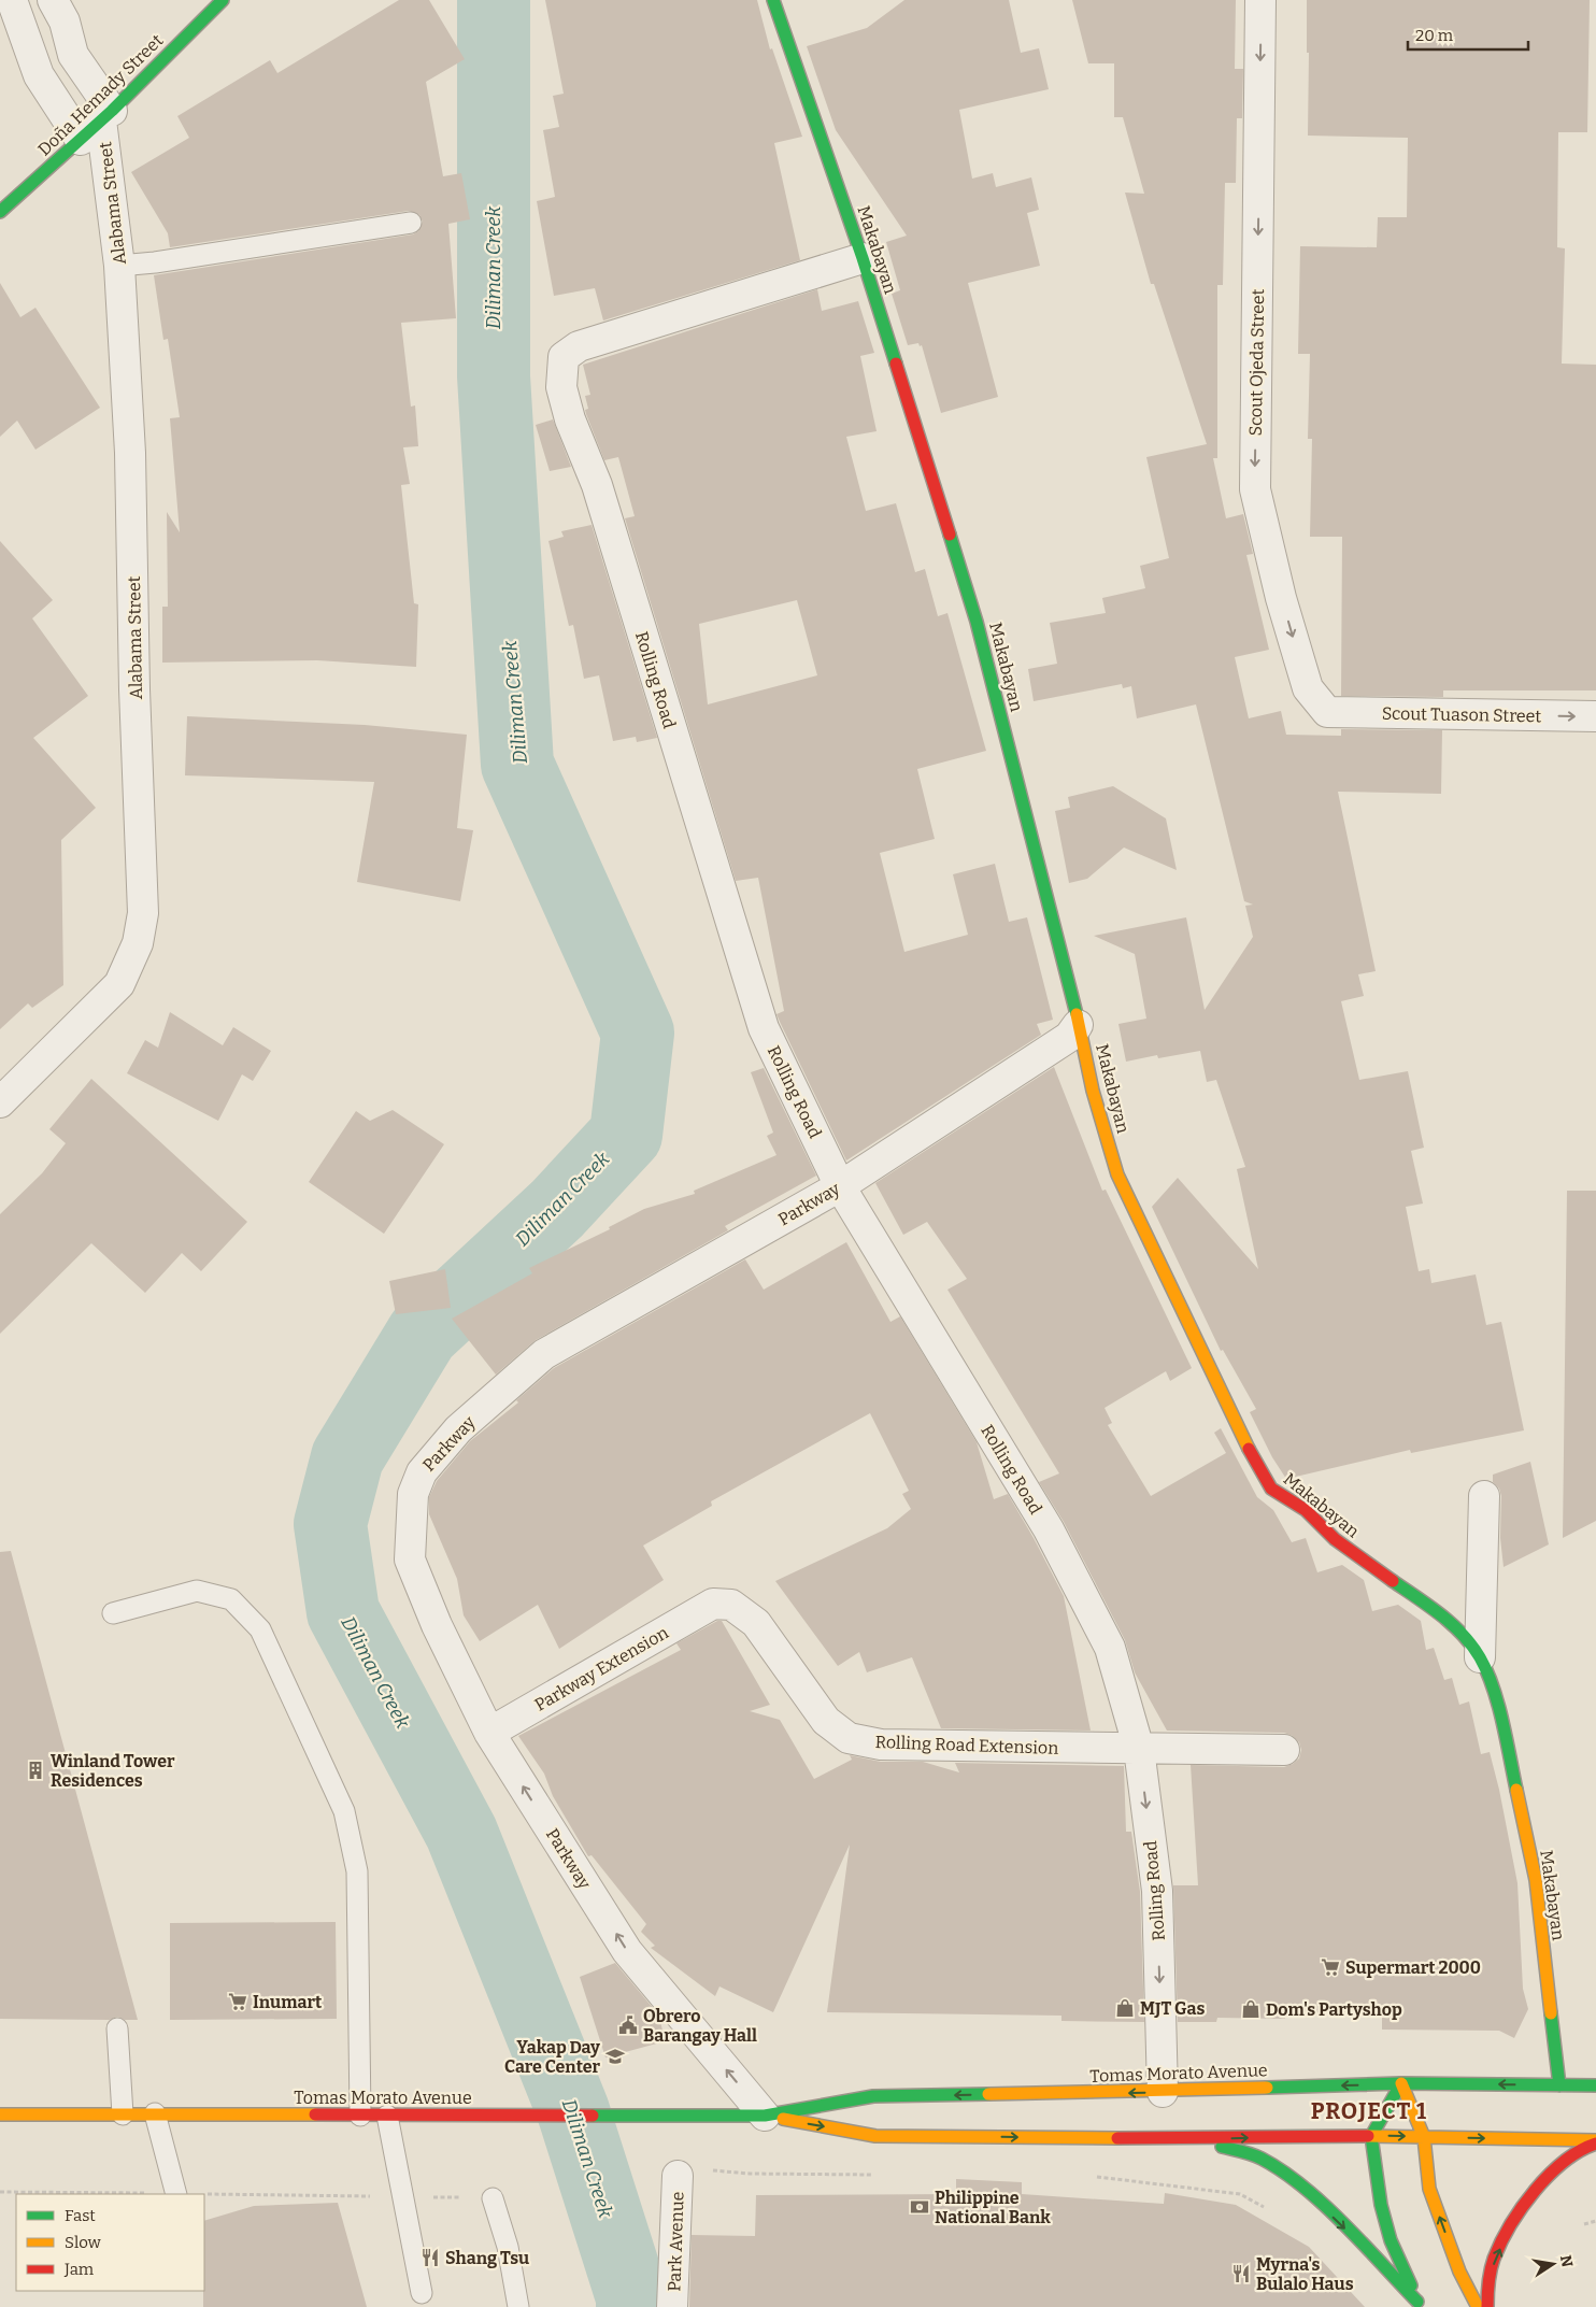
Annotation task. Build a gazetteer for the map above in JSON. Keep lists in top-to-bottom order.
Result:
{
  "streets": {
    "main road": ["Doña Hemady Street", "Makabayan", "Tomas Morato Avenue"],
    "street": [
      "Alabama Street",
      "Scout Ojeda Street",
      "Rolling Road",
      "Scout Tuason Street",
      "Parkway",
      "Parkway Extension",
      "Rolling Road Extension",
      "Park Avenue"
    ]
  },
  "crossings": [
    ["Doña Hemady Street", "Alabama Street"],
    ["Makabayan", "Rolling Road"],
    ["Makabayan", "Parkway"],
    ["Makabayan", "Tomas Morato Avenue"],
    ["Scout Ojeda Street", "Scout Tuason Street"],
    ["Rolling Road", "Parkway"],
    ["Rolling Road", "Rolling Road Extension"],
    ["Rolling Road", "Tomas Morato Avenue"],
    ["Parkway", "Parkway Extension"],
    ["Parkway", "Tomas Morato Avenue"],
    ["Parkway Extension", "Rolling Road Extension"]
  ],
  "one_way": ["Scout Ojeda Street", "Scout Tuason Street"],
  "districts": ["PROJECT 1"],
  "water": ["Diliman Creek"],
  "places": {
    "building": ["Winland Tower Residences"],
    "supermarket": ["Supermart 2000", "Inumart"],
    "shop": ["MJT Gas", "Dom's Partyshop"],
    "public building": ["Obrero Barangay Hall"],
    "school or university": ["Yakap Day Care Center"],
    "bank": ["Philippine National Bank"],
    "restaurant": ["Shang Tsu", "Myrna's Bulalo Haus"]
  },
  "legend": ["Fast", "Slow", "Jam"],
  "scale_bar": "20 m",
  "north": "right"
}
